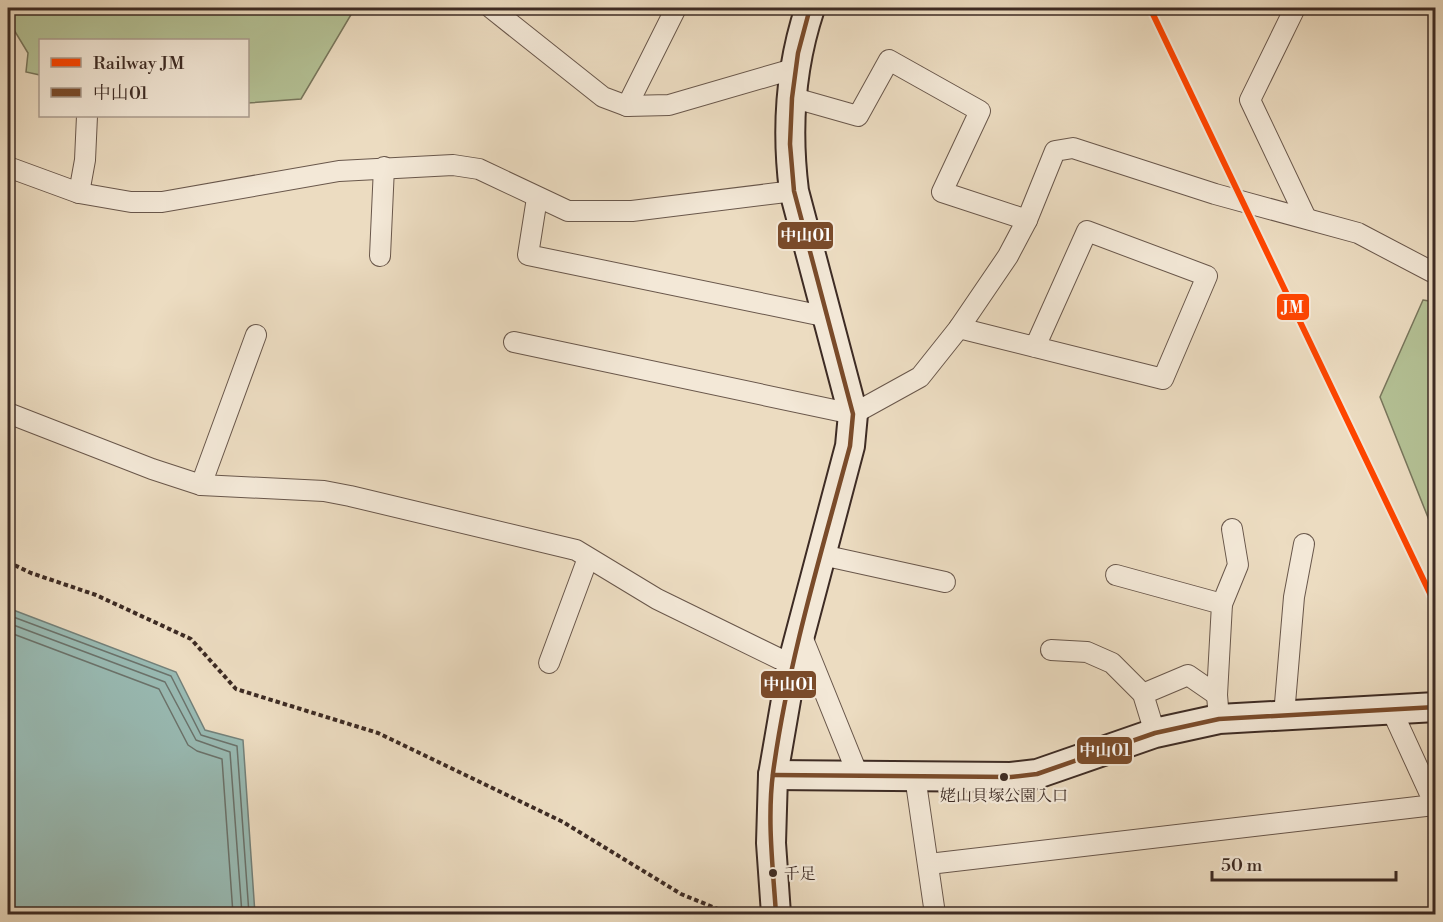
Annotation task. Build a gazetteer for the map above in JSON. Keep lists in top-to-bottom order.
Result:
{
  "places": ["姥山貝塚公園入口", "千足"],
  "lines": ["rail line JM", "transit line 中山01"],
  "legend": ["Railway JM", "中山01"],
  "scale_bar": "50 m"
}
